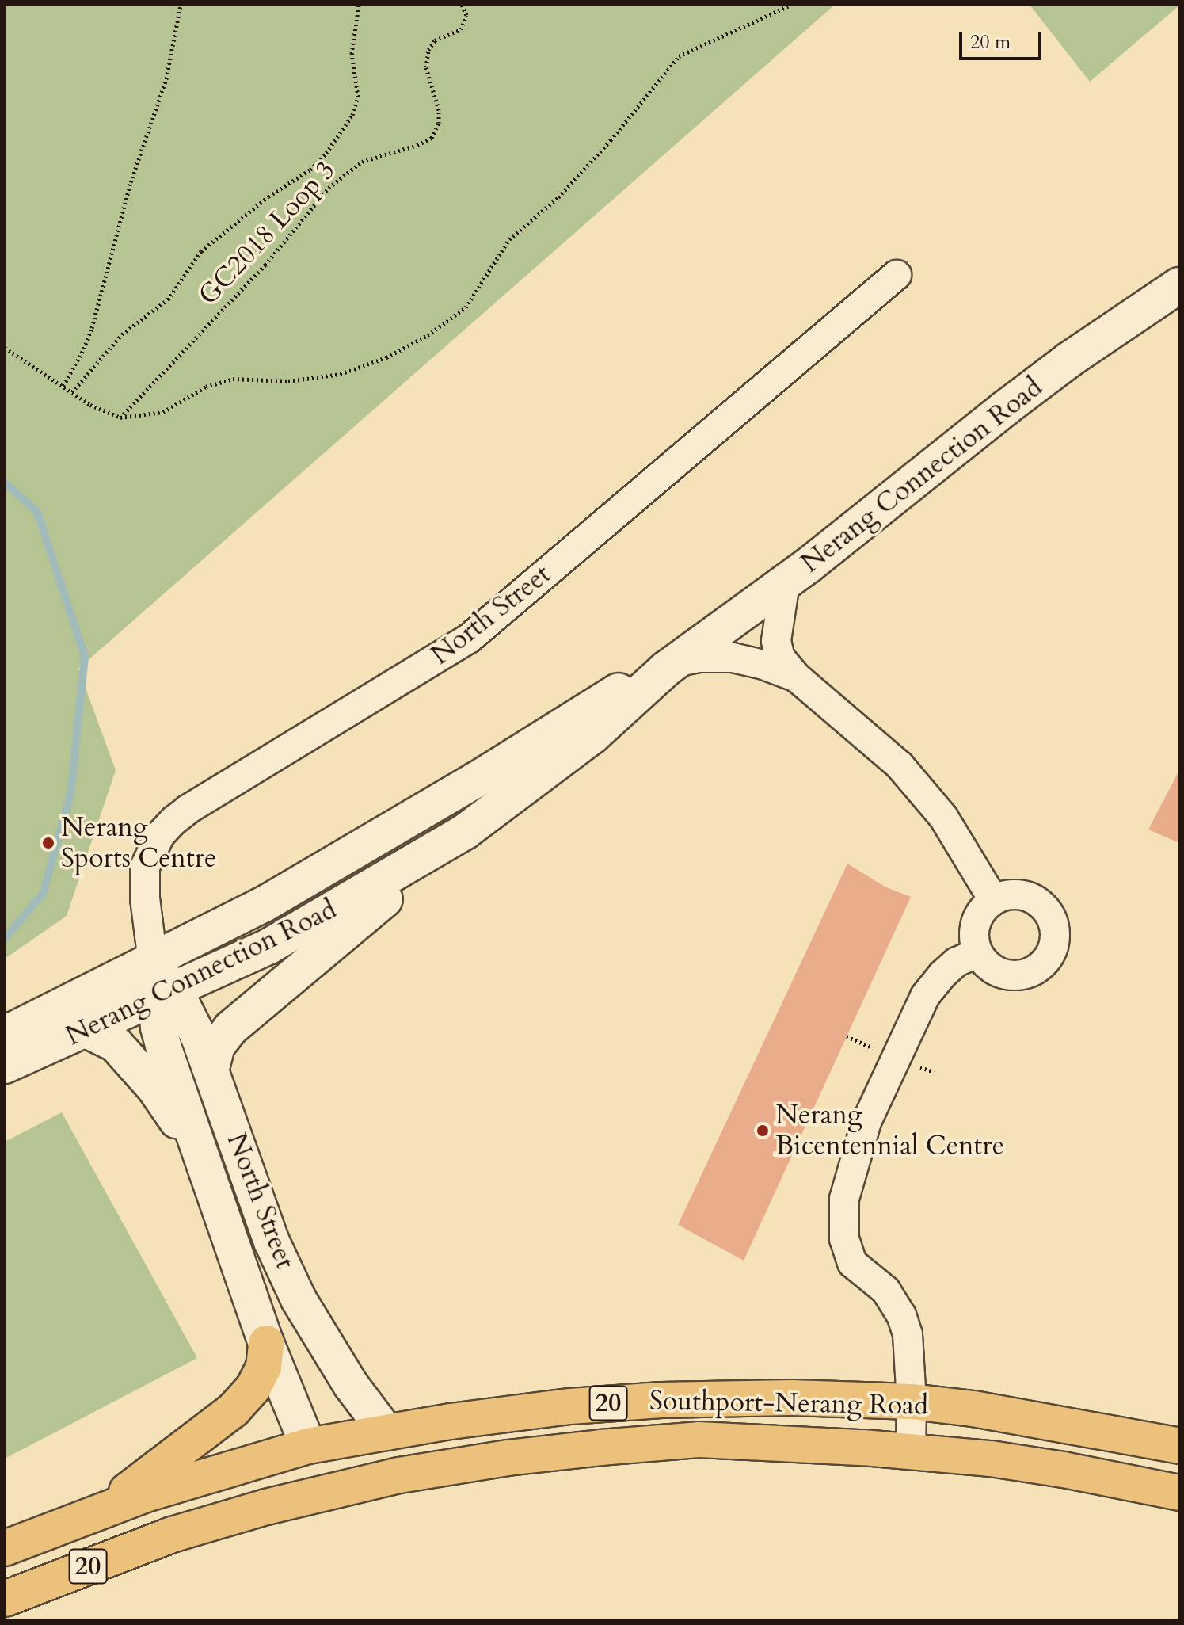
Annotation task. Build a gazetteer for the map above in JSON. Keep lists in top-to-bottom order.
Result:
{
  "streets": {
    "main road": [
      "Nerang Connection Road",
      "North Street",
      "20",
      "Southport-Nerang Road"
    ],
    "path": ["GC2018 Loop 3"]
  },
  "crossings": [
    ["Nerang Connection Road", "North Street"],
    ["North Street", "Southport-Nerang Road"],
    ["20", "Southport-Nerang Road"]
  ],
  "places": ["Nerang Sports Centre", "Nerang Bicentennial Centre"],
  "scale_bar": "20 m"
}
